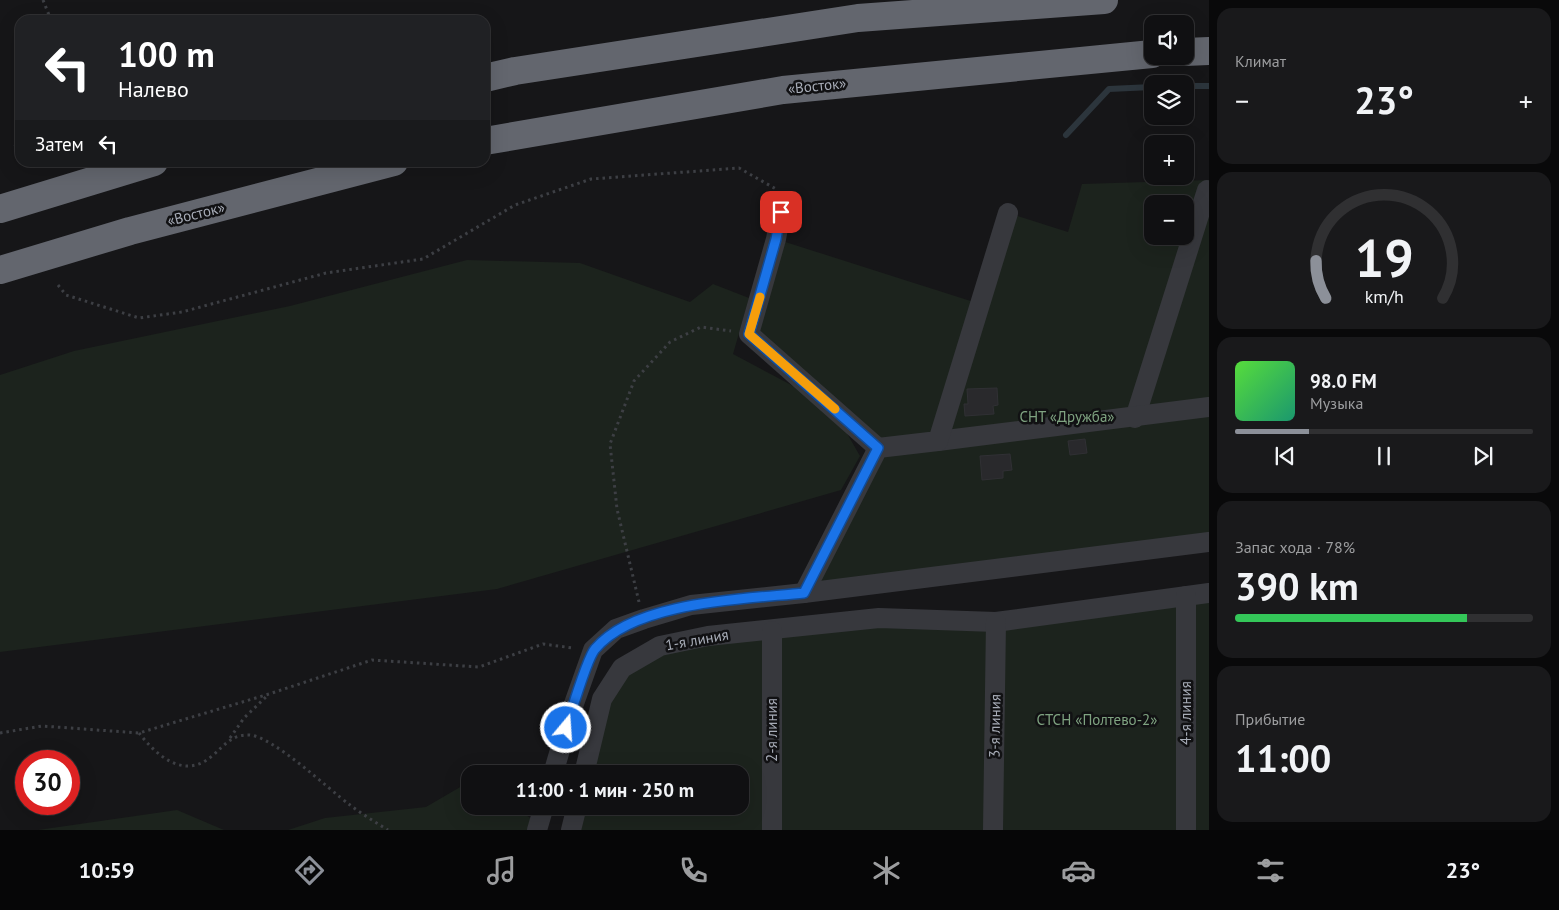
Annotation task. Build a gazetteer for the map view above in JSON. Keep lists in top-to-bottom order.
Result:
{
  "streets": {
    "highway": ["«Восток»"],
    "street": [
      "1-я линия",
      "4-я линия",
      "3-я линия",
      "2-я линия"
    ]
  },
  "crossings": [
    ["1-я линия", "4-я линия"],
    ["1-я линия", "3-я линия"],
    ["1-я линия", "2-я линия"]
  ],
  "parks": ["СНТ «Дружба»", "СТСН «Полтево-2»"],
  "page": {
    "tile": [
      "Климат",
      ["Запас хода · 78%", "390 km"],
      ["Прибытие", "11:00"]
    ],
    "map_buttons": ["+", "−"],
    "turn": ["100 m", "Налево"],
    "heat": ["−", "23°", "+"],
    "then": "Затем",
    "song": ["98.0 FM", "Музыка"],
    "limit": "30",
    "trip": "11:00 · 1 мин · 250 m",
    "tabs": ["10:59", "23°"],
    "gauge": ["19", "km/h"]
  }
}
